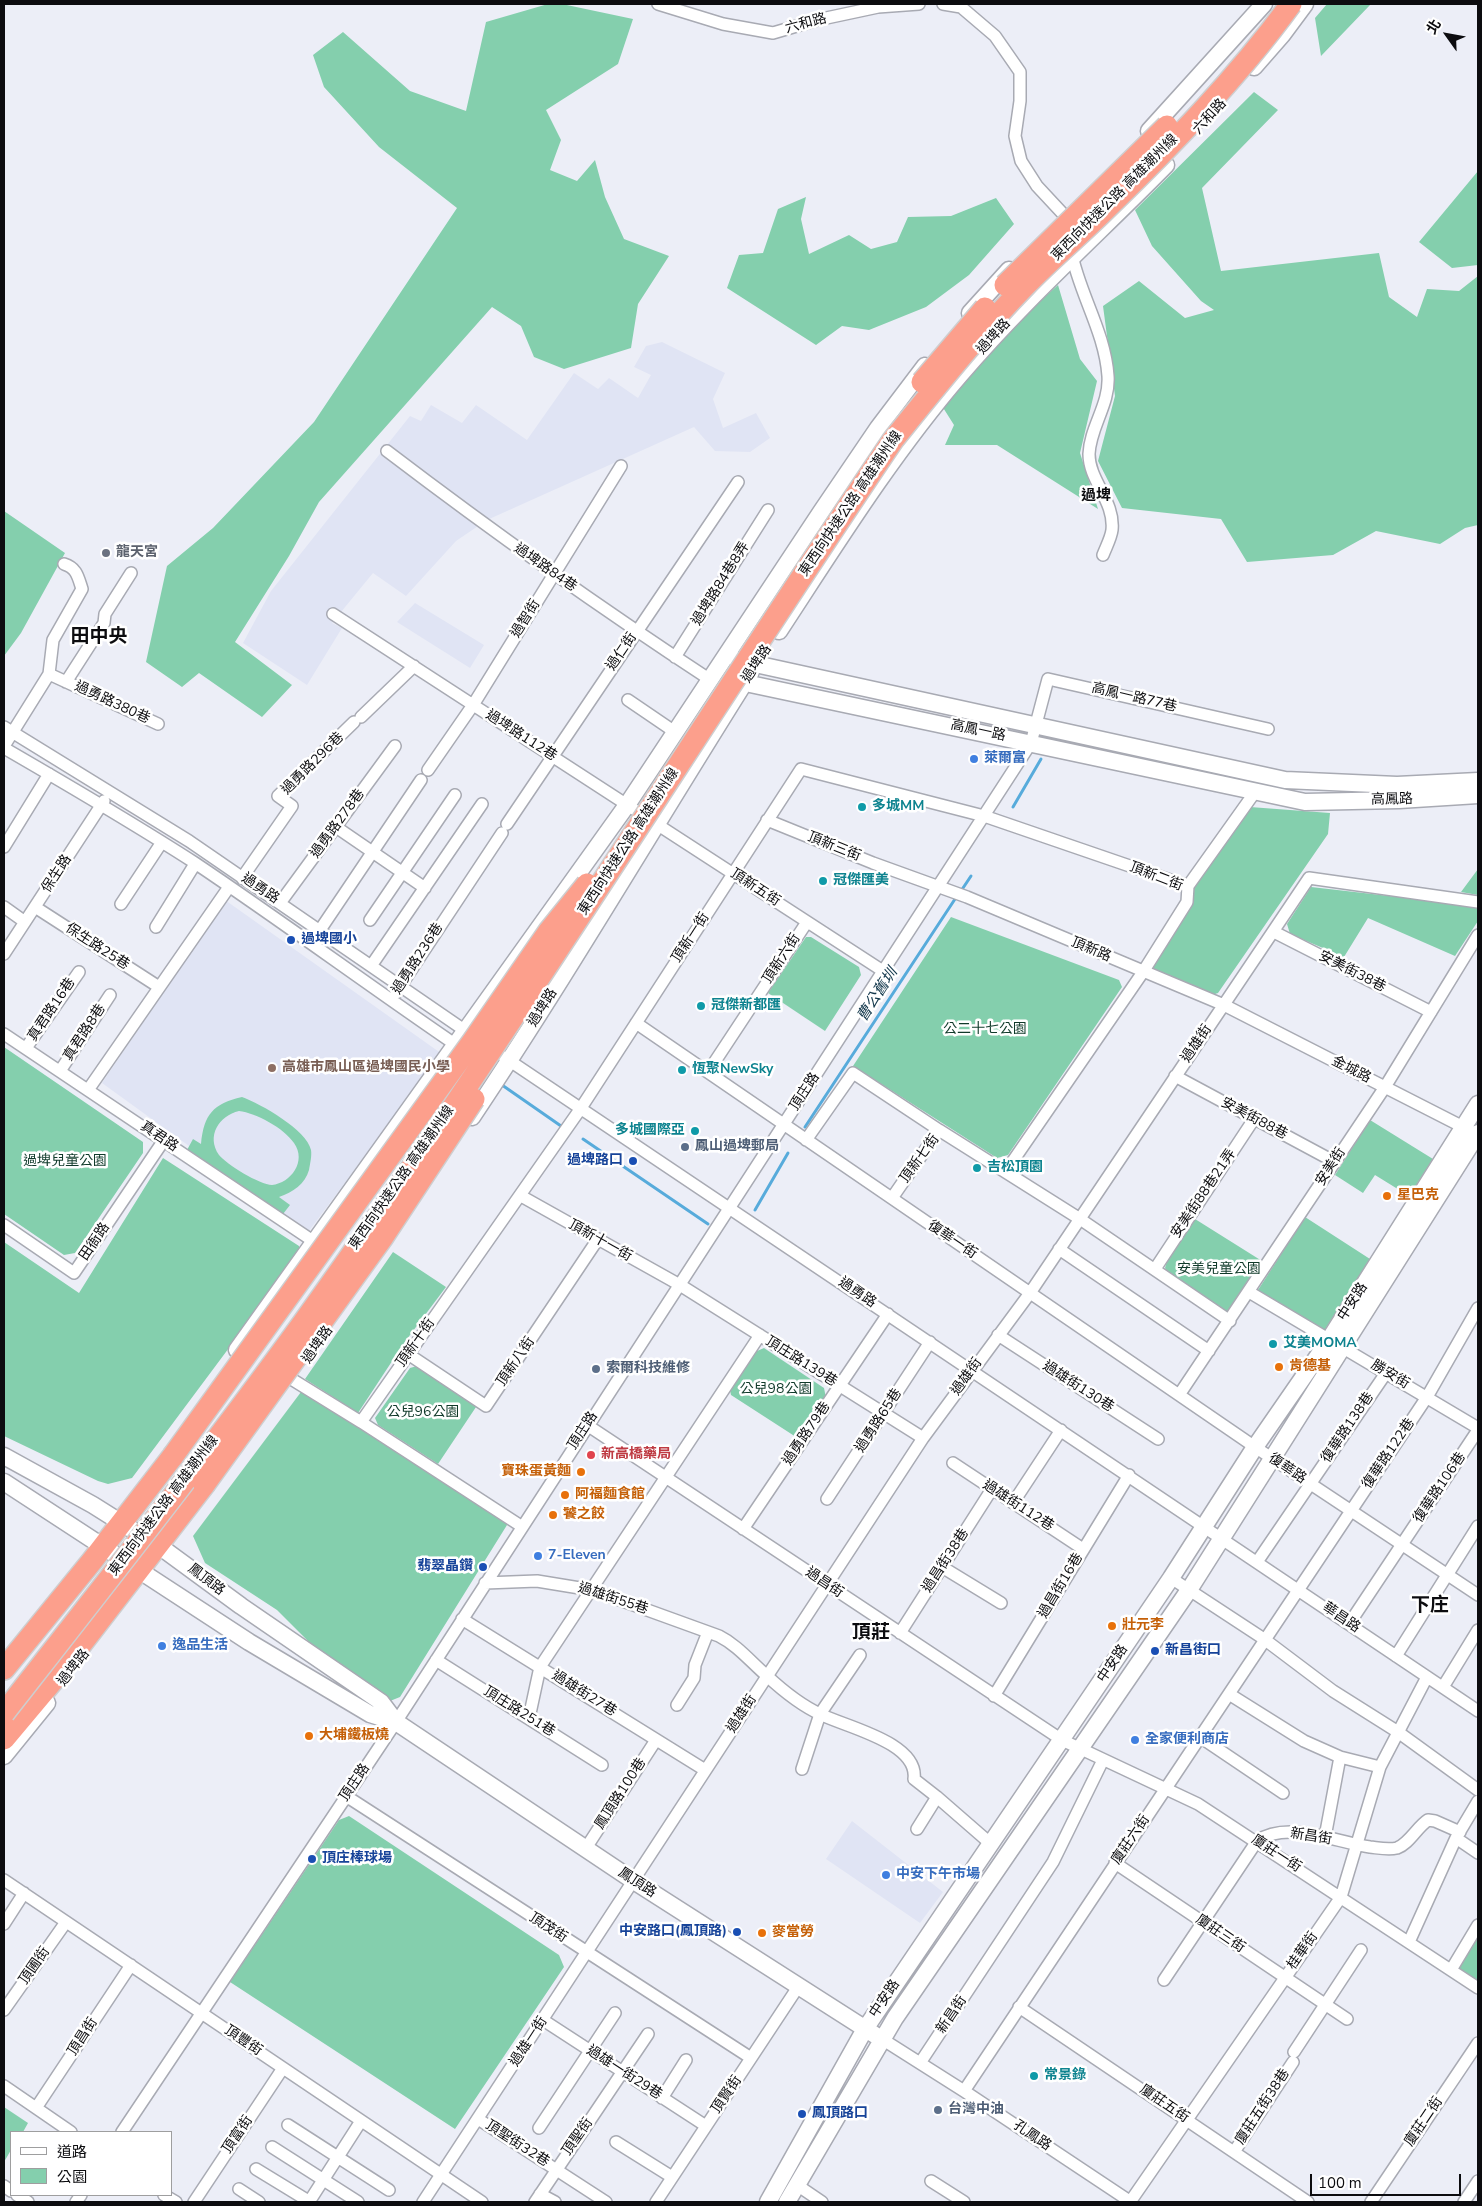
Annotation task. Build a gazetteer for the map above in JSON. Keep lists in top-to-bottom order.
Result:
{
  "streets": {
    "highway": ["東西向快速公路 高雄潮州線"],
    "main road": [
      "六和路",
      "過埤路",
      "高鳳一路",
      "高鳳路",
      "中安路",
      "鳳頂路"
    ],
    "street": [
      "過埤路84巷",
      "過埤路84巷8弄",
      "過智街",
      "過仁街",
      "高鳳一路77巷",
      "過勇路380巷",
      "過埤路112巷",
      "過勇路296巷",
      "過勇路278巷",
      "頂新三街",
      "保生路",
      "頂新二街",
      "頂新五街",
      "過勇路",
      "頂新一街",
      "保生路25巷",
      "頂新路",
      "過勇路236巷",
      "頂新六街",
      "安美街38巷",
      "真君路16巷",
      "真君路8巷",
      "過雄街",
      "金城路",
      "頂庄路",
      "安美街88巷",
      "真君路",
      "頂新七街",
      "安美街",
      "安美街88巷21弄",
      "復華一街",
      "頂新十一街",
      "田衙路",
      "頂新十街",
      "頂新八街",
      "頂庄路139巷",
      "勝安街",
      "過雄街130巷",
      "過勇路65巷",
      "復華路138巷",
      "過勇路79巷",
      "復華路122巷",
      "復華路",
      "復華路106巷",
      "過雄街112巷",
      "過昌街38巷",
      "過昌街",
      "過昌街16巷",
      "過雄街55巷",
      "華昌路",
      "過雄街27巷",
      "頂庄路251巷",
      "鳳頂路100巷",
      "新昌街",
      "廈莊六街",
      "廈莊一街",
      "頂茂街",
      "廈莊三街",
      "桂華街",
      "頂圃街",
      "頂昌街",
      "頂豐街",
      "過雄一街",
      "過雄一街29巷",
      "頂賢街",
      "廈莊五街",
      "廈莊五街38巷",
      "廈莊二街",
      "頂富街",
      "孔鳳路",
      "頂聖街",
      "頂聖街32巷"
    ]
  },
  "crossings": [
    ["六和路", "過埤路"],
    ["過埤路", "高鳳一路"],
    ["過埤路", "頂新五街"],
    ["過埤路", "過勇路"],
    ["過埤路", "鳳頂路"],
    ["過埤路84巷", "過埤路84巷8弄"],
    ["過埤路84巷", "過智街"],
    ["過埤路84巷", "過仁街"],
    ["過埤路84巷", "高鳳一路"],
    ["過智街", "過埤路112巷"],
    ["過仁街", "過埤路112巷"],
    ["過仁街", "過勇路236巷"],
    ["高鳳一路77巷", "高鳳一路"],
    ["高鳳一路77巷", "頂庄路"],
    ["高鳳一路", "高鳳路"],
    ["高鳳一路", "頂庄路"],
    ["過埤路112巷", "過勇路296巷"],
    ["過埤路112巷", "頂新五街"],
    ["過勇路296巷", "過勇路"],
    ["過勇路278巷", "過勇路"],
    ["頂新三街", "頂新一街"],
    ["頂新三街", "頂新路"],
    ["頂新三街", "頂庄路"],
    ["保生路", "過勇路"],
    ["保生路", "保生路25巷"],
    ["頂新二街", "頂新一街"],
    ["頂新二街", "頂新路"],
    ["頂新二街", "頂庄路"],
    ["頂新二街", "頂新七街"],
    ["頂新五街", "頂新一街"],
    ["頂新五街", "頂新六街"],
    ["頂新五街", "頂庄路"],
    ["過勇路", "頂新一街"],
    ["過勇路", "過勇路236巷"],
    ["過勇路", "過雄街"],
    ["過勇路", "頂庄路"],
    ["過勇路", "中安路"],
    ["過勇路", "頂新十街"],
    ["過勇路", "過勇路65巷"],
    ["過勇路", "過勇路79巷"],
    ["過勇路", "過昌街16巷"],
    ["過勇路", "華昌路"],
    ["頂新一街", "復華一街"],
    ["頂新一街", "頂新十街"],
    ["頂新路", "過雄街"],
    ["頂新路", "金城路"],
    ["頂新六街", "復華一街"],
    ["安美街38巷", "過雄街"],
    ["安美街38巷", "安美街"],
    ["真君路16巷", "真君路"],
    ["真君路8巷", "真君路"],
    ["過雄街", "金城路"],
    ["過雄街", "安美街88巷"],
    ["過雄街", "頂新七街"],
    ["過雄街", "復華一街"],
    ["過雄街", "頂庄路139巷"],
    ["過雄街", "過雄街130巷"],
    ["過雄街", "鳳頂路"],
    ["過雄街", "過昌街"],
    ["過雄街", "過雄街55巷"],
    ["過雄街", "過雄街27巷"],
    ["過雄街", "過雄一街"],
    ["金城路", "安美街"],
    ["金城路", "中安路"],
    ["頂庄路", "復華一街"],
    ["頂庄路", "頂新十一街"],
    ["頂庄路", "頂庄路139巷"],
    ["頂庄路", "鳳頂路"],
    ["頂庄路", "過昌街"],
    ["頂庄路", "過雄街55巷"],
    ["頂庄路", "過雄街27巷"],
    ["頂庄路", "頂庄路251巷"],
    ["頂庄路", "頂茂街"],
    ["頂庄路", "頂豐街"],
    ["安美街88巷", "安美街"],
    ["安美街88巷", "安美街88巷21弄"],
    ["真君路", "田衙路"],
    ["頂新七街", "安美街"],
    ["頂新七街", "安美街88巷21弄"],
    ["頂新七街", "復華一街"],
    ["安美街", "勝安街"],
    ["安美街", "復華路"],
    ["復華一街", "復華路"],
    ["頂新十一街", "頂新十街"],
    ["頂新十一街", "頂新八街"],
    ["頂新十一街", "頂庄路139巷"],
    ["中安路", "勝安街"],
    ["中安路", "復華路"],
    ["中安路", "鳳頂路"],
    ["中安路", "過昌街"],
    ["中安路", "過雄街55巷"],
    ["中安路", "華昌路"],
    ["中安路", "廈莊一街"],
    ["中安路", "孔鳳路"],
    ["頂新十街", "頂新八街"],
    ["頂庄路139巷", "過勇路65巷"],
    ["頂庄路139巷", "過勇路79巷"],
    ["勝安街", "復華路138巷"],
    ["勝安街", "復華路122巷"],
    ["勝安街", "復華路106巷"],
    ["復華路138巷", "復華路"],
    ["復華路138巷", "華昌路"],
    ["過勇路79巷", "過昌街"],
    ["復華路122巷", "復華路"],
    ["復華路122巷", "華昌路"],
    ["復華路122巷", "廈莊六街"],
    ["復華路", "復華路106巷"],
    ["復華路106巷", "華昌路"],
    ["過雄街112巷", "過昌街38巷"],
    ["過雄街112巷", "過昌街16巷"],
    ["過昌街38巷", "過昌街"],
    ["鳳頂路", "鳳頂路100巷"],
    ["鳳頂路", "過雄一街"],
    ["鳳頂路", "頂賢街"],
    ["鳳頂路", "孔鳳路"],
    ["過昌街", "過昌街16巷"],
    ["過昌街", "廈莊一街"],
    ["華昌路", "廈莊六街"],
    ["華昌路", "桂華街"],
    ["過雄街27巷", "鳳頂路100巷"],
    ["新昌街", "廈莊一街"],
    ["新昌街", "桂華街"],
    ["新昌街", "孔鳳路"],
    ["廈莊六街", "廈莊一街"],
    ["廈莊六街", "廈莊三街"],
    ["廈莊六街", "廈莊五街"],
    ["廈莊六街", "孔鳳路"],
    ["廈莊一街", "桂華街"],
    ["頂茂街", "過雄一街"],
    ["頂茂街", "頂賢街"],
    ["廈莊三街", "桂華街"],
    ["廈莊三街", "廈莊五街38巷"],
    ["桂華街", "廈莊五街"],
    ["桂華街", "孔鳳路"],
    ["頂圃街", "頂豐街"],
    ["頂昌街", "頂豐街"],
    ["頂豐街", "過雄一街"],
    ["頂豐街", "頂富街"],
    ["過雄一街", "過雄一街29巷"],
    ["過雄一街", "頂聖街32巷"],
    ["過雄一街29巷", "頂賢街"],
    ["過雄一街29巷", "頂聖街"],
    ["廈莊五街", "廈莊五街38巷"],
    ["頂聖街", "頂聖街32巷"]
  ],
  "districts": [
    "過埤",
    "田中央",
    "下庄",
    "頂莊"
  ],
  "water": ["曹公舊圳"],
  "parks": [
    "公二十七公園",
    "過埤兒童公園",
    "安美兒童公園",
    "公兒98公園",
    "公兒96公園"
  ],
  "places": [
    "龍天宮",
    "萊爾富",
    "多城MM",
    "冠傑匯美",
    "過埤國小",
    "冠傑新都匯",
    "高雄市鳳山區過埤國民小學",
    "恆聚NewSky",
    "多城國際亞",
    "鳳山過埤郵局",
    "過埤路口",
    "吉松頂園",
    "星巴克",
    "艾美MOMA",
    "肯德基",
    "索爾科技維修",
    "新高橋藥局",
    "寶珠蛋黃麵",
    "阿福麵食館",
    "饕之餃",
    "7-Eleven",
    "翡翠晶鑽",
    "壯元李",
    "逸品生活",
    "新昌街口",
    "大埔鐵板燒",
    "全家便利商店",
    "頂庄棒球場",
    "中安下午市場",
    "中安路口(鳳頂路)",
    "麥當勞",
    "常景錄",
    "台灣中油",
    "鳳頂路口"
  ],
  "legend": ["道路", "公園"],
  "scale_bar": "100 m",
  "north": "top left"
}
